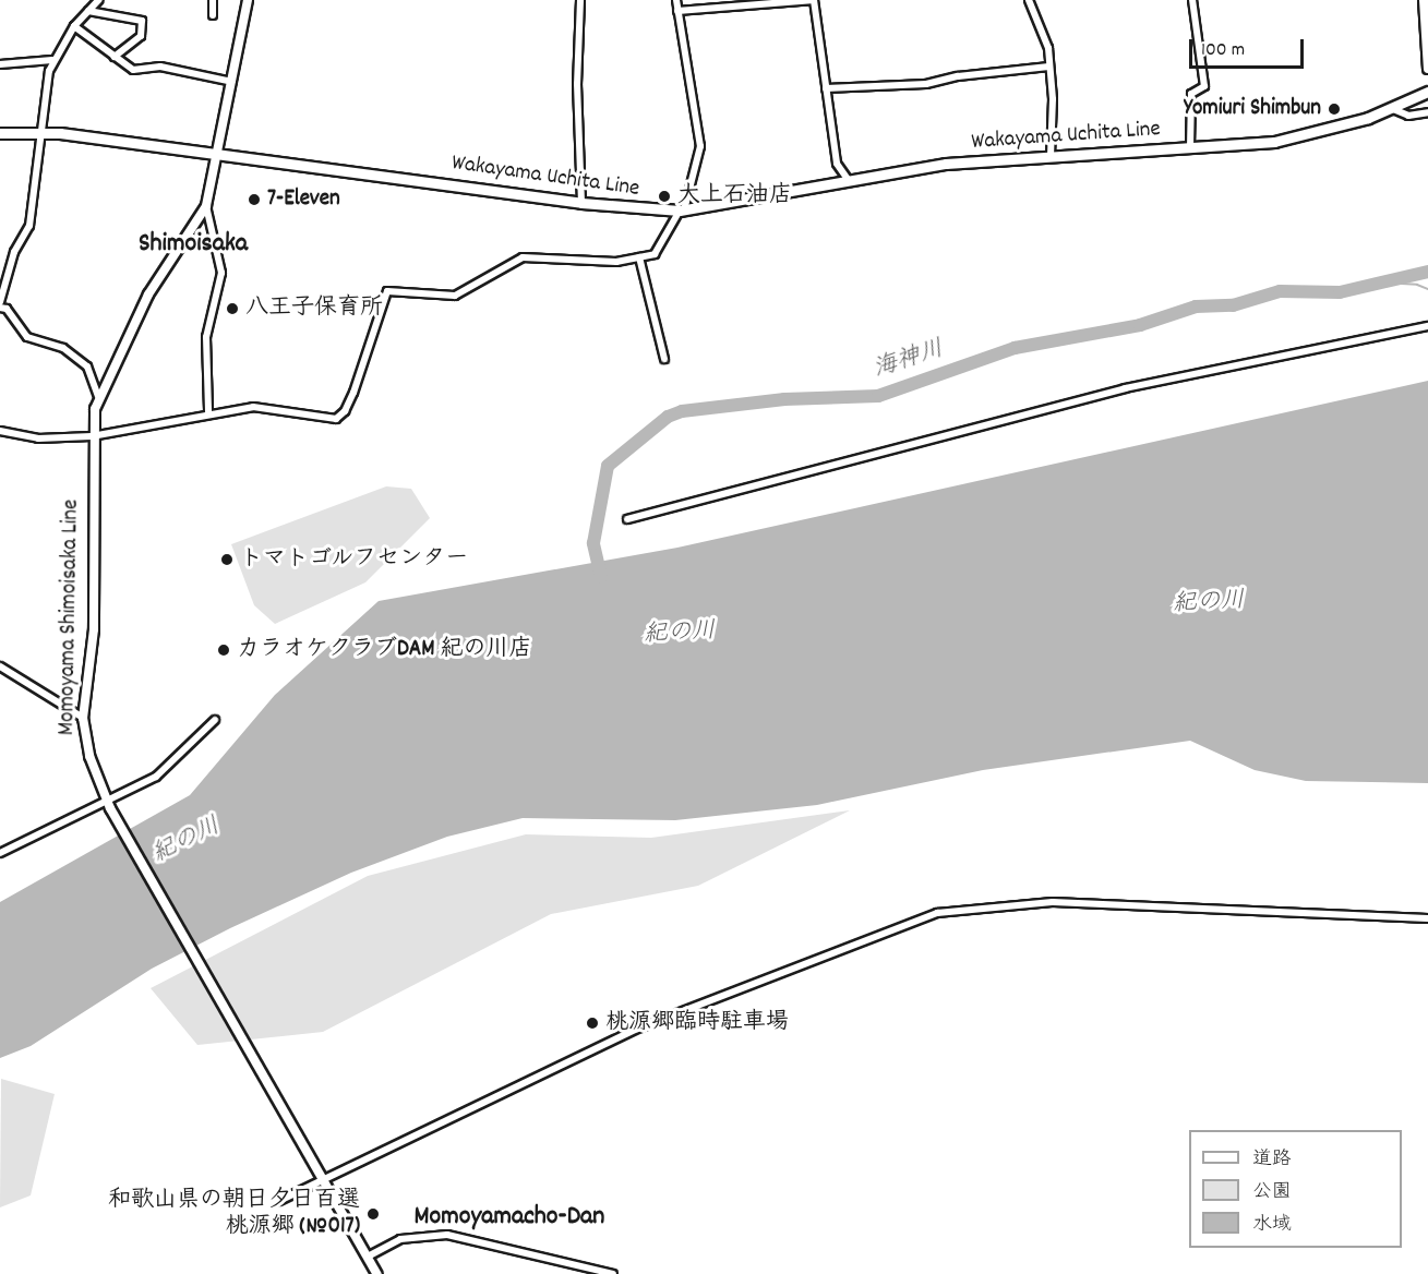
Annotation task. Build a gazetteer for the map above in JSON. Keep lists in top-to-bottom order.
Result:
{
  "streets": {
    "main road": ["Wakayama Uchita Line", "Momoyama Shimoisaka Line"]
  },
  "crossings": [
    ["Wakayama Uchita Line", "Momoyama Shimoisaka Line"]
  ],
  "districts": ["Shimoisaka", "Momoyamacho-Dan"],
  "water": ["海神川", "紀の川"],
  "places": [
    "Yomiuri Shimbun",
    "大上石油店",
    "7-Eleven",
    "八王子保育所",
    "トマトゴルフセンター",
    "カラオケクラブDAM 紀の川店",
    "桃源郷臨時駐車場",
    "和歌山県の朝日夕日百選 桃源郷 (№017)"
  ],
  "legend": ["道路", "公園", "水域"],
  "scale_bar": "100 m"
}
